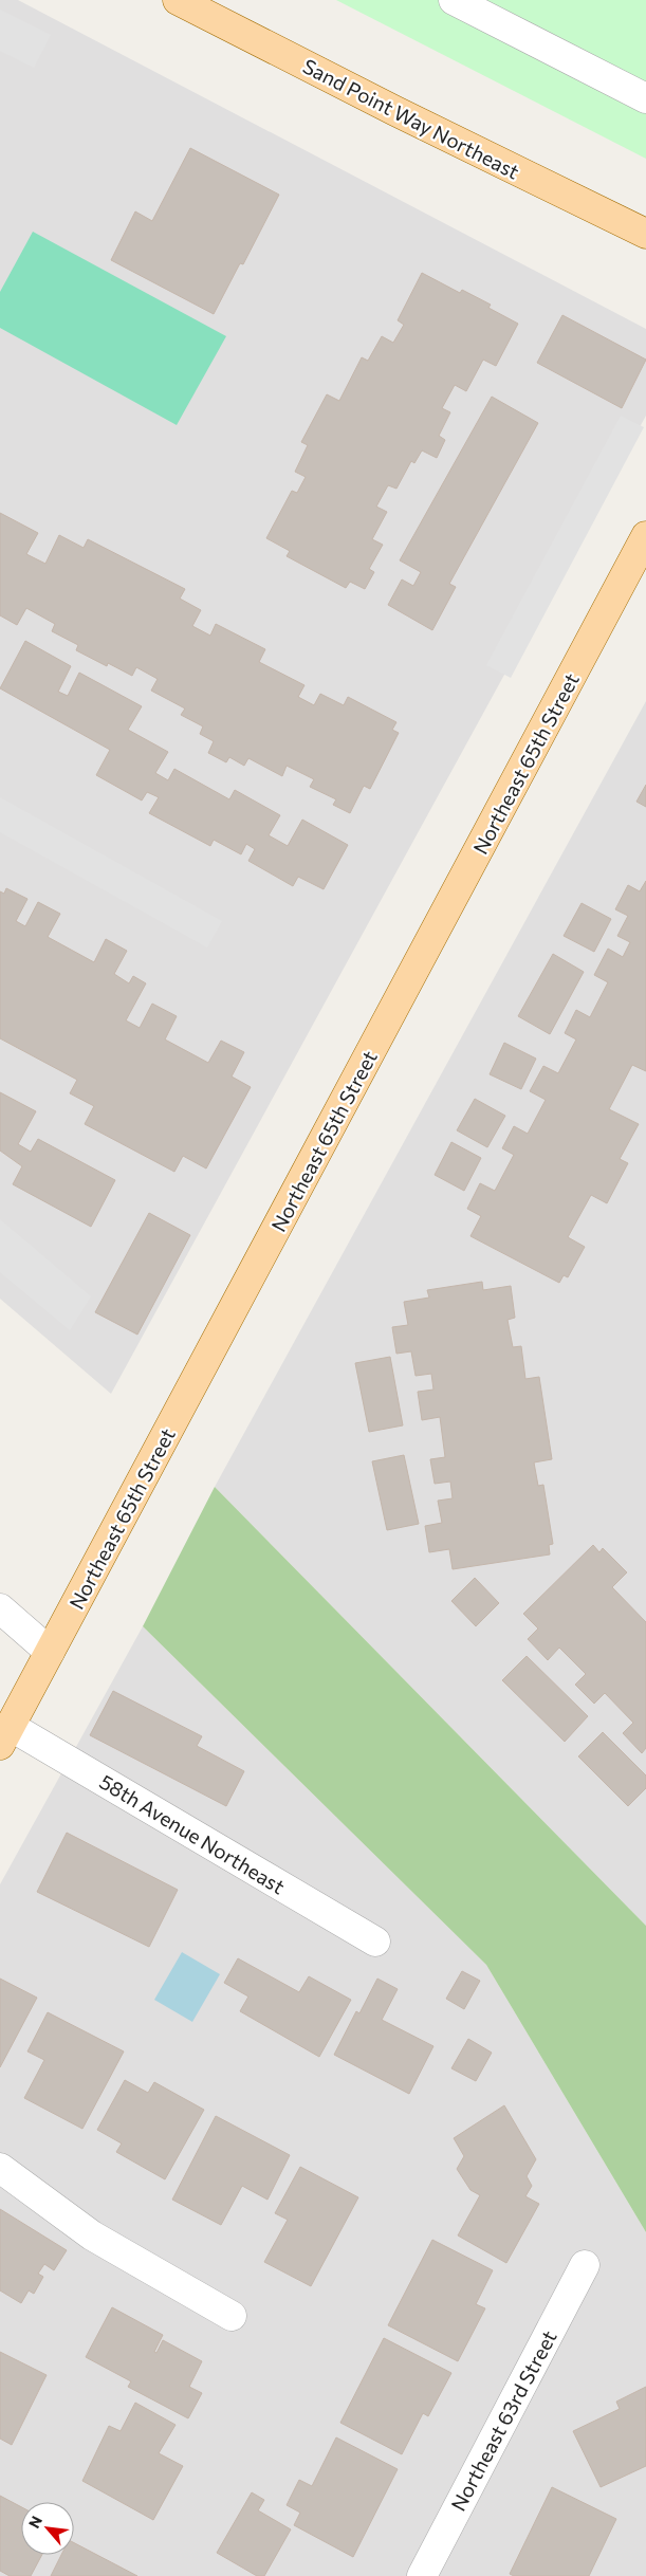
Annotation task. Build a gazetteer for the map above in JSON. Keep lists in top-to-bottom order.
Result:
{
  "streets": {
    "main road": ["Sand Point Way Northeast", "Northeast 65th Street"],
    "street": ["58th Avenue Northeast", "Northeast 63rd Street"]
  },
  "crossings": [
    ["Northeast 65th Street", "58th Avenue Northeast"]
  ],
  "north": "top left"
}
